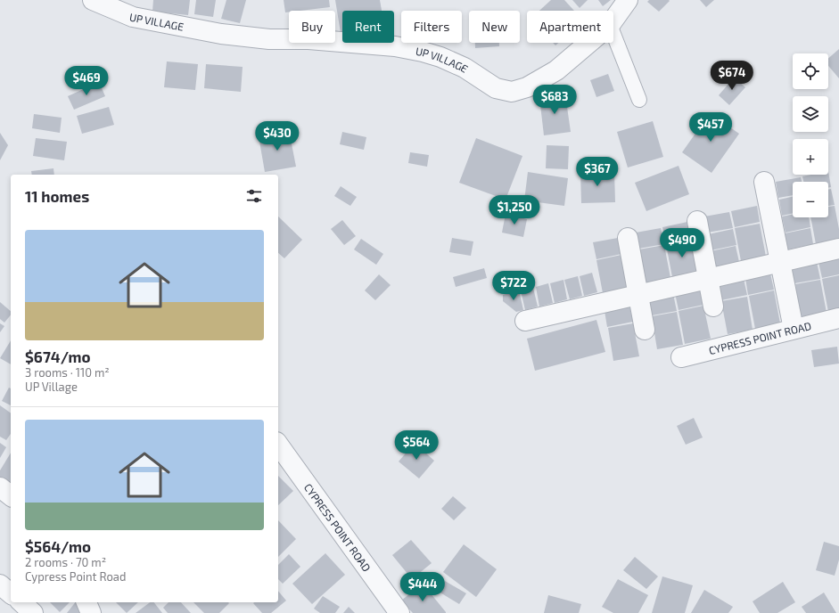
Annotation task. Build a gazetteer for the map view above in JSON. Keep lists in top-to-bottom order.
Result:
{
  "streets": {
    "street": ["UP VILLAGE", "CYPRESS POINT ROAD"]
  },
  "page": {
    "chip": [
      "Buy",
      "Rent",
      "Filters",
      "New",
      "Apartment"
    ],
    "map_buttons": ["+", "−"],
    "price": [
      "$674",
      "$469",
      "$683",
      "$457",
      "$430",
      "$367",
      "$1,250",
      "$490",
      "$722",
      "$564",
      "$444"
    ],
    "heading": "11 homes",
    "list": [
      {
        "name": "$674/mo",
        "note": "3 rooms · 110 m² · UP Village"
      },
      {
        "name": "$564/mo",
        "note": "2 rooms · 70 m² · Cypress Point Road"
      }
    ]
  }
}
